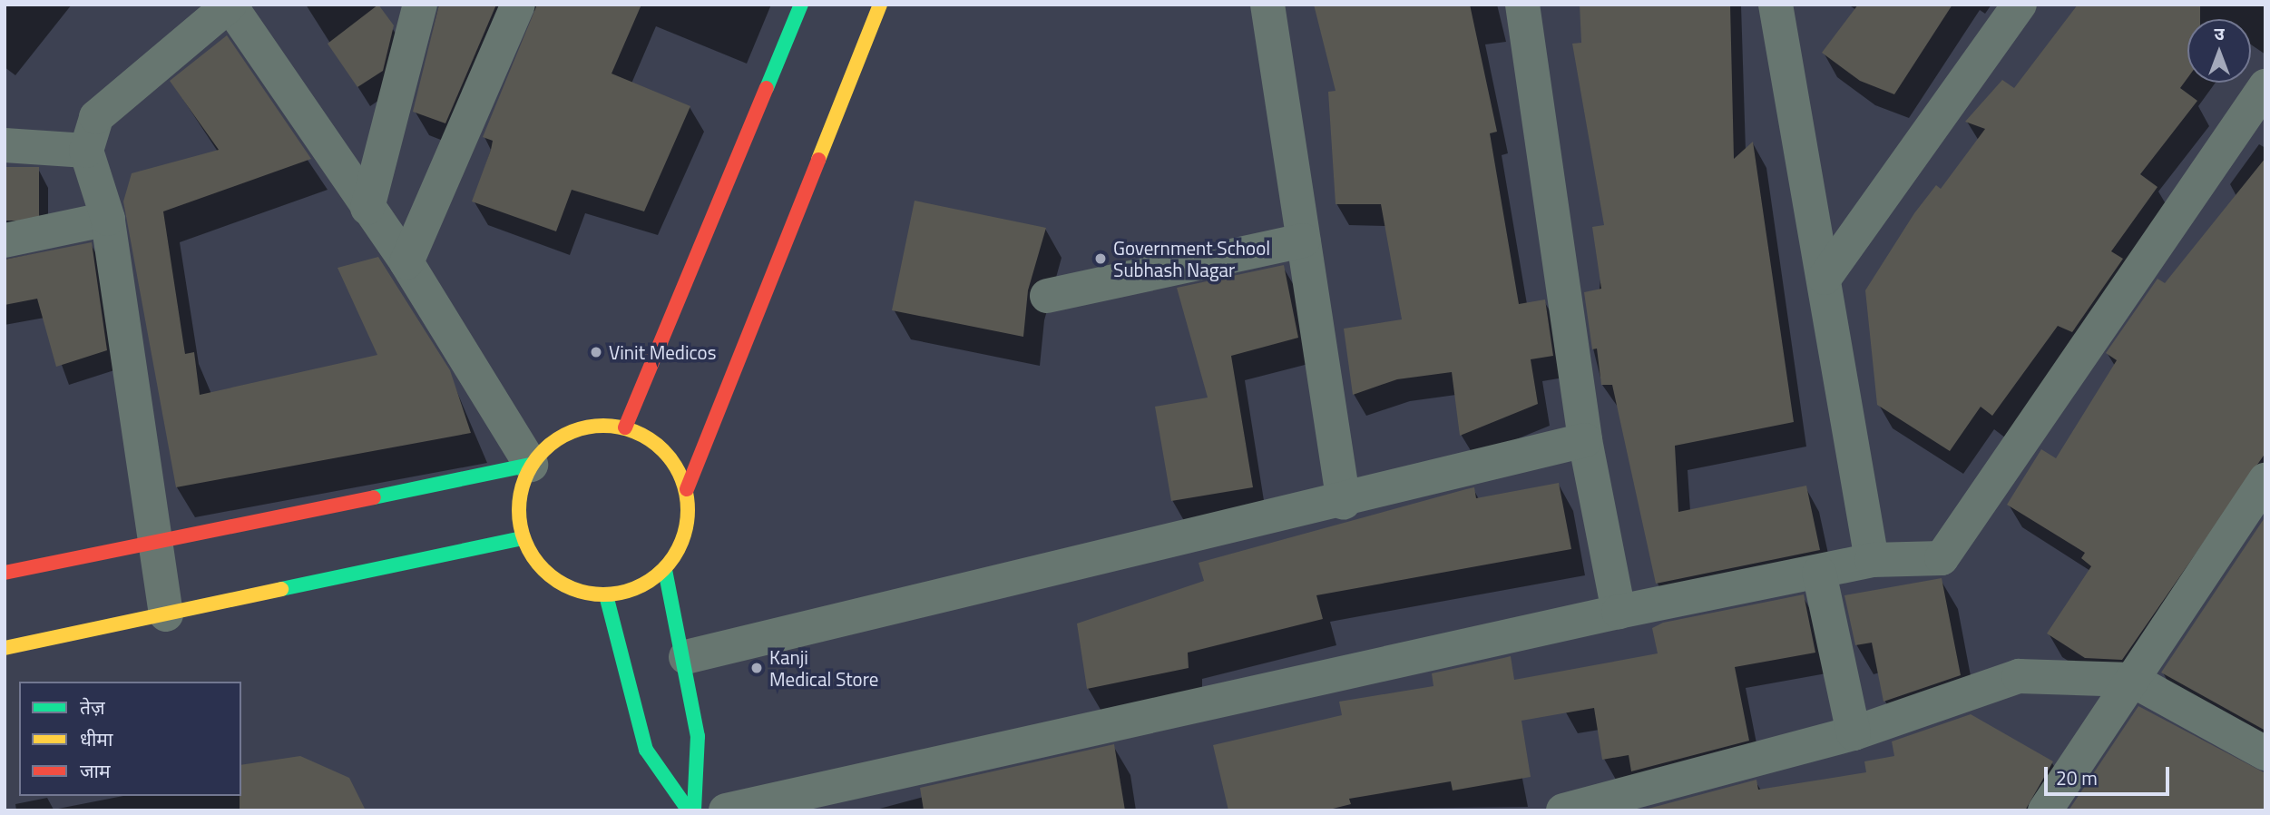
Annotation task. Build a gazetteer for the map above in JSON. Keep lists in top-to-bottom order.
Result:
{
  "places": ["Government School Subhash Nagar", "Vinit Medicos", "Kanji Medical Store"],
  "legend": ["तेज़", "धीमा", "जाम"],
  "scale_bar": "20 m",
  "north": "top"
}
